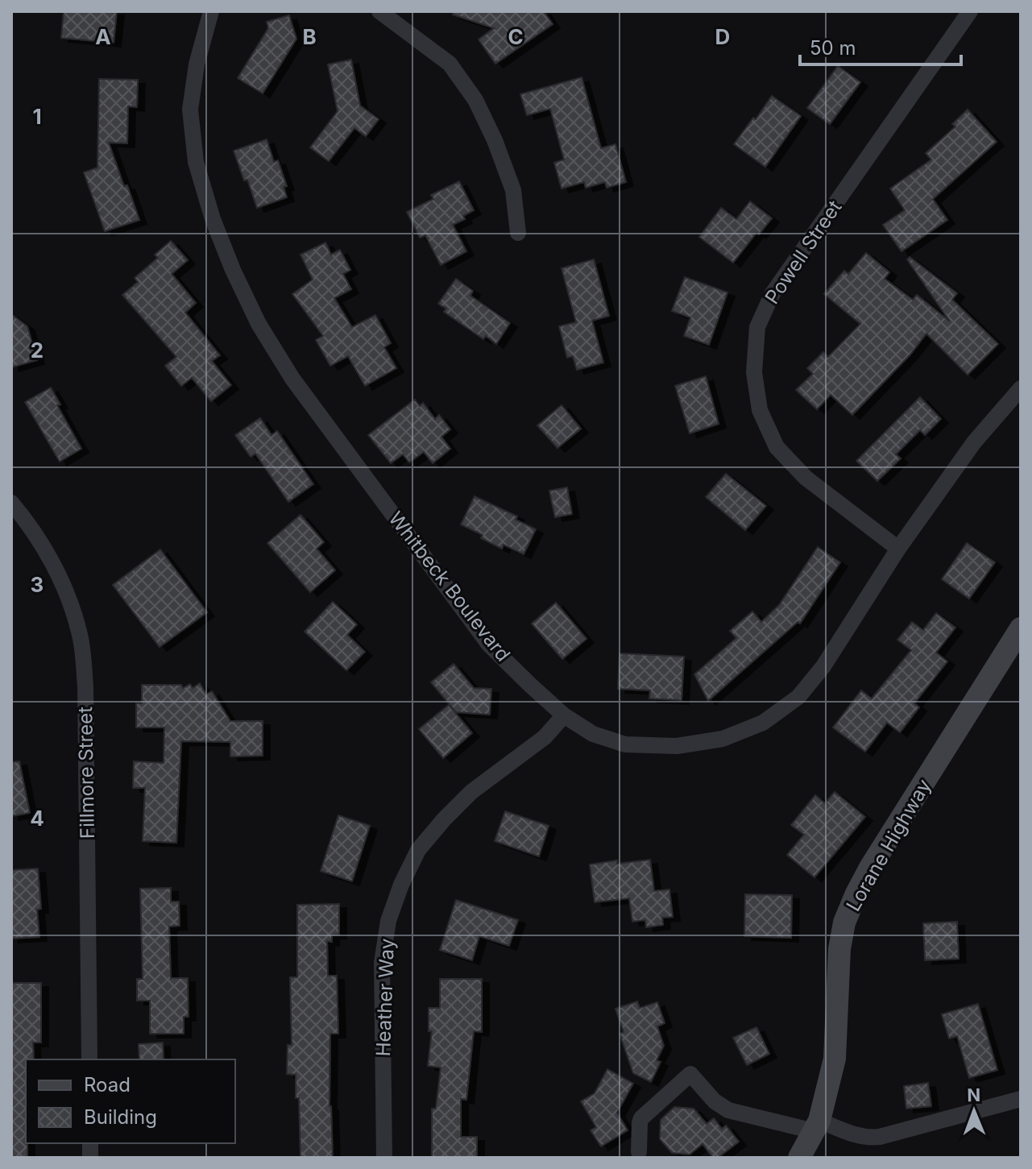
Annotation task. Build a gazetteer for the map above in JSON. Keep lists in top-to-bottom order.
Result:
{
  "streets": {
    "street": [
      "Powell Street",
      "Whitbeck Boulevard",
      "Fillmore Street",
      "Lorane Highway",
      "Heather Way"
    ]
  },
  "crossings": [
    ["Powell Street", "Whitbeck Boulevard"],
    ["Whitbeck Boulevard", "Heather Way"]
  ],
  "legend": ["Road", "Building"],
  "scale_bar": "50 m",
  "north": "top",
  "grid": {
    "columns": [
      "A",
      "B",
      "C",
      "D"
    ],
    "rows": [
      "1",
      "2",
      "3",
      "4"
    ]
  }
}
